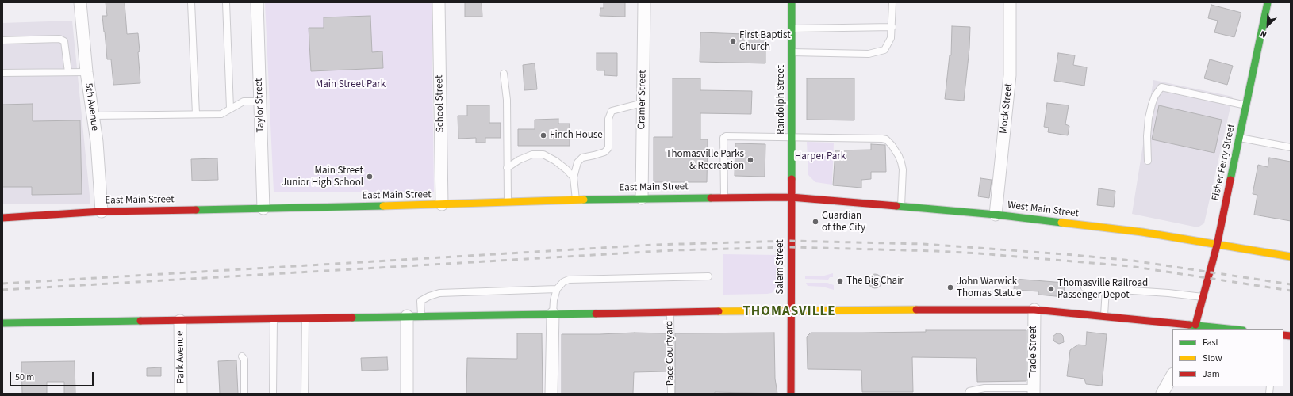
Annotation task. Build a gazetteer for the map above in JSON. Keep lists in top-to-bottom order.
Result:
{
  "streets": {
    "main road": [
      "Randolph Street",
      "Fisher Ferry Street",
      "East Main Street",
      "West Main Street",
      "Salem Street"
    ],
    "street": [
      "Cramer Street",
      "School Street",
      "Taylor Street",
      "5th Avenue",
      "Mock Street",
      "Trade Street",
      "Park Avenue"
    ],
    "lane": ["Pace Courtyard"]
  },
  "crossings": [
    ["Cramer Street", "East Main Street"],
    ["Randolph Street", "East Main Street"],
    ["Randolph Street", "West Main Street"],
    ["Randolph Street", "Salem Street"],
    ["School Street", "East Main Street"],
    ["Taylor Street", "East Main Street"],
    ["5th Avenue", "East Main Street"],
    ["Mock Street", "West Main Street"],
    ["Fisher Ferry Street", "West Main Street"],
    ["East Main Street", "West Main Street"],
    ["East Main Street", "Salem Street"],
    ["West Main Street", "Salem Street"]
  ],
  "districts": ["THOMASVILLE"],
  "parks": ["Main Street Park", "Harper Park"],
  "places": [
    "First Baptist Church",
    "Finch House",
    "Thomasville Parks & Recreation",
    "Main Street Junior High School",
    "Guardian of the City",
    "The Big Chair",
    "John Warwick Thomas Statue",
    "Thomasville Railroad Passenger Depot"
  ],
  "legend": ["Fast", "Slow", "Jam"],
  "scale_bar": "50 m",
  "north": "bottom left"
}
